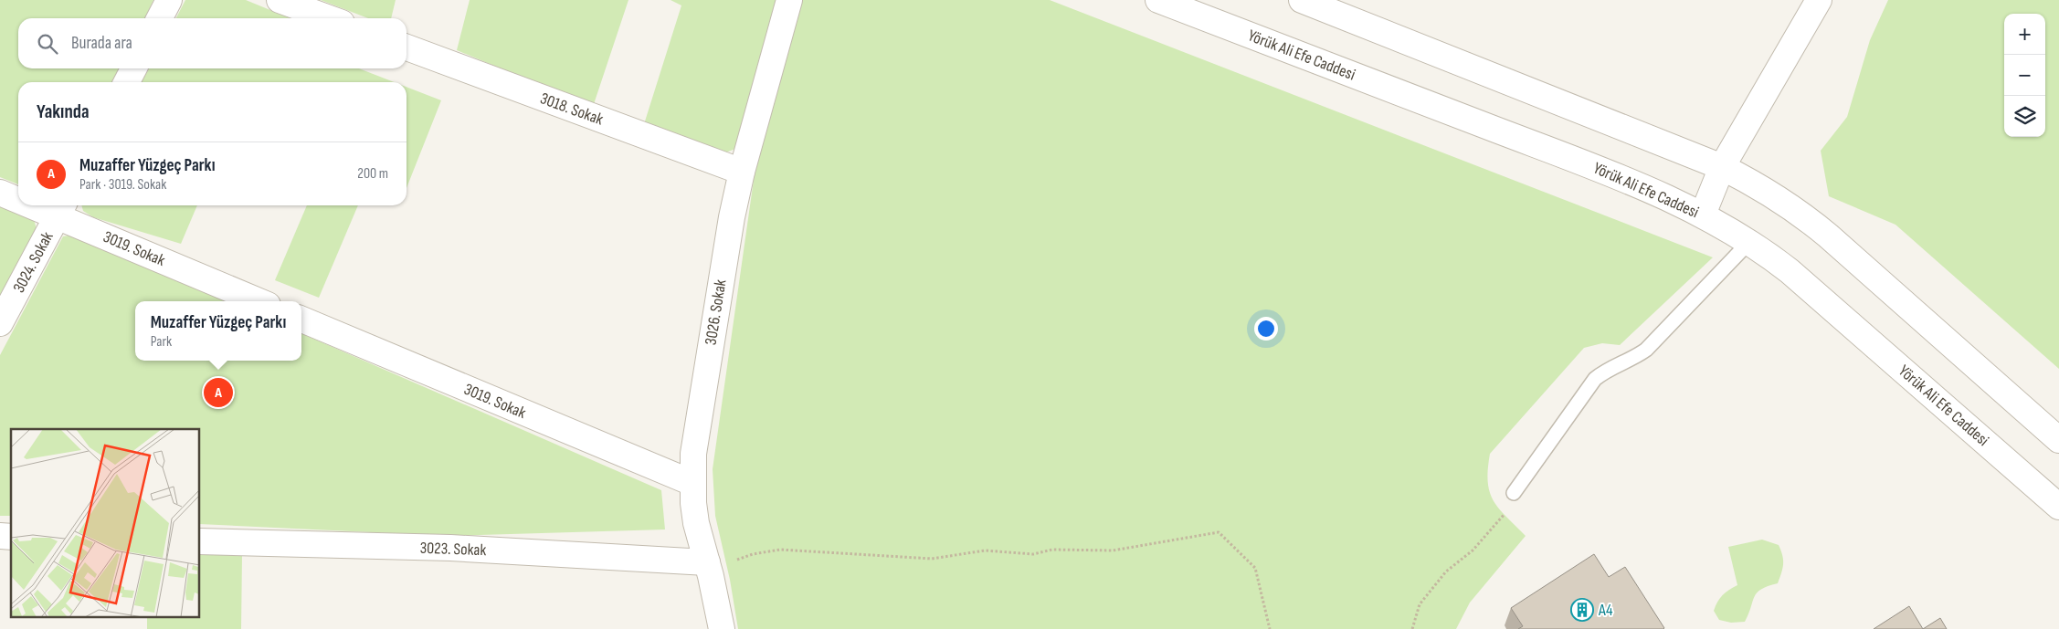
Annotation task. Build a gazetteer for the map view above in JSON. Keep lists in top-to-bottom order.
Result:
{
  "streets": {
    "street": [
      "Yörük Ali Efe Caddesi",
      "3018. Sokak",
      "3019. Sokak",
      "3024. Sokak",
      "3026. Sokak",
      "3023. Sokak"
    ]
  },
  "crossings": [
    ["3018. Sokak", "3026. Sokak"],
    ["3019. Sokak", "3024. Sokak"],
    ["3019. Sokak", "3026. Sokak"],
    ["3026. Sokak", "3023. Sokak"]
  ],
  "places": {
    "building": ["A4"]
  },
  "page": {
    "map_buttons": ["+", "−"],
    "search": "Burada ara",
    "heading": "Yakında",
    "list": [
      {
        "mark": "A",
        "name": "Muzaffer Yüzgeç Parkı",
        "note": "Park · 3019. Sokak",
        "value": "200 m"
      }
    ],
    "popup": ["Muzaffer Yüzgeç Parkı", "Park"],
    "pins": "A"
  }
}
